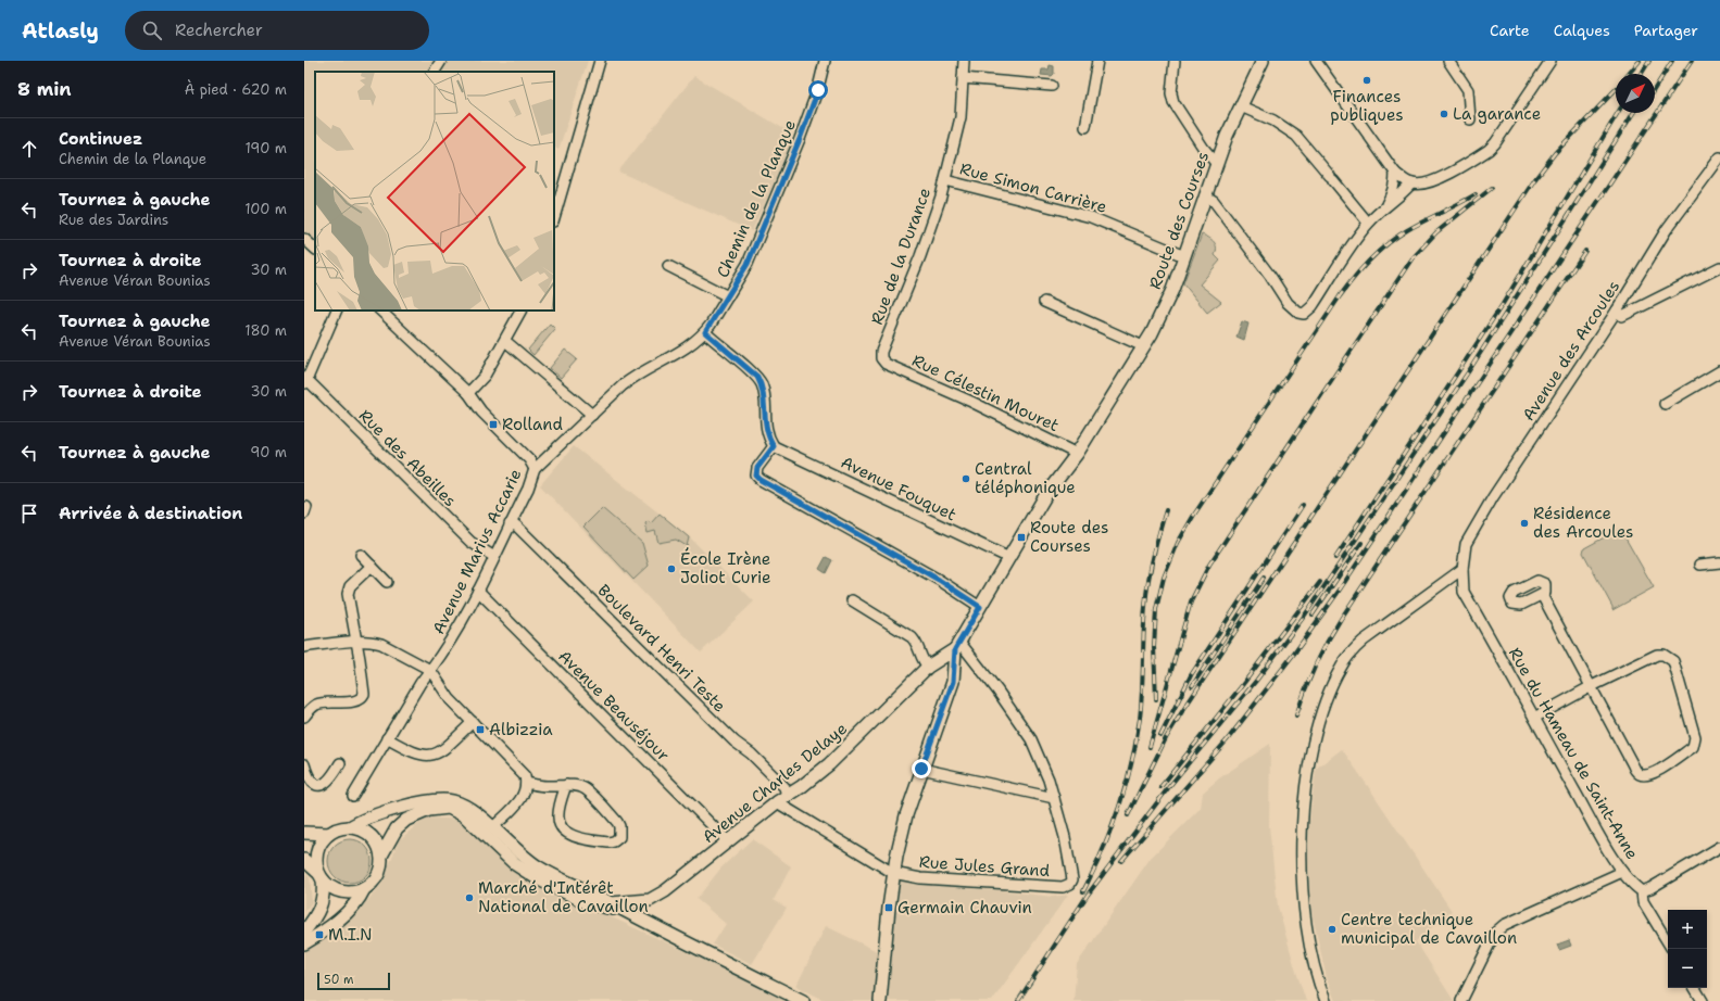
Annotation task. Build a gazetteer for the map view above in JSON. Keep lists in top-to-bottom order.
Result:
{
  "streets": {
    "street": [
      "Rue Simon Carrière",
      "Chemin de la Planque",
      "Route des Courses",
      "Rue de la Durance",
      "Avenue des Arcoules",
      "Rue Célestin Mouret",
      "Rue des Abeilles",
      "Avenue Fouquet",
      "Avenue Marius Accarie",
      "Boulevard Henri Teste",
      "Avenue Beauséjour",
      "Rue du Hameau de Saint-Anne",
      "Avenue Charles Delaye",
      "Rue Jules Grand"
    ]
  },
  "crossings": [
    ["Rue Simon Carrière", "Route des Courses"],
    ["Rue Simon Carrière", "Rue de la Durance"],
    ["Chemin de la Planque", "Avenue Marius Accarie"],
    ["Route des Courses", "Rue Célestin Mouret"],
    ["Route des Courses", "Avenue Fouquet"],
    ["Route des Courses", "Avenue Charles Delaye"],
    ["Rue de la Durance", "Rue Célestin Mouret"],
    ["Avenue des Arcoules", "Rue du Hameau de Saint-Anne"],
    ["Rue des Abeilles", "Avenue Marius Accarie"],
    ["Avenue Marius Accarie", "Boulevard Henri Teste"],
    ["Avenue Marius Accarie", "Avenue Beauséjour"],
    ["Boulevard Henri Teste", "Avenue Charles Delaye"],
    ["Boulevard Henri Teste", "Rue Jules Grand"],
    ["Avenue Beauséjour", "Avenue Charles Delaye"],
    ["Avenue Charles Delaye", "Rue Jules Grand"]
  ],
  "places": {
    "other": [
      "Finances publiques",
      "La garance",
      "Central téléphonique",
      "Résidence des Arcoules",
      "École Irène Joliot Curie",
      "Marché d'Intérêt National de Cavaillon",
      "Centre technique municipal de Cavaillon"
    ],
    "transit": [
      "Rolland",
      "Route des Courses",
      "Albizzia",
      "Germain Chauvin",
      "M.I.N"
    ]
  },
  "scale_bar": "50 m",
  "north": "top right",
  "page": {
    "header": "Atlasly",
    "search": "Rechercher",
    "nav": ["Carte", "Calques", "Partager"],
    "heading": ["8 min", "À pied · 620 m"],
    "list": [
      ["Continuez", "Chemin de la Planque", "190 m"],
      ["Tournez à gauche", "Rue des Jardins", "100 m"],
      ["Tournez à droite", "Avenue Véran Bounias", "30 m"],
      ["Tournez à gauche", "Avenue Véran Bounias", "180 m"],
      ["Tournez à droite", "30 m"],
      ["Tournez à gauche", "90 m"],
      "Arrivée à destination"
    ],
    "map_buttons": ["+", "−"],
    "scale": "50 m"
  }
}
